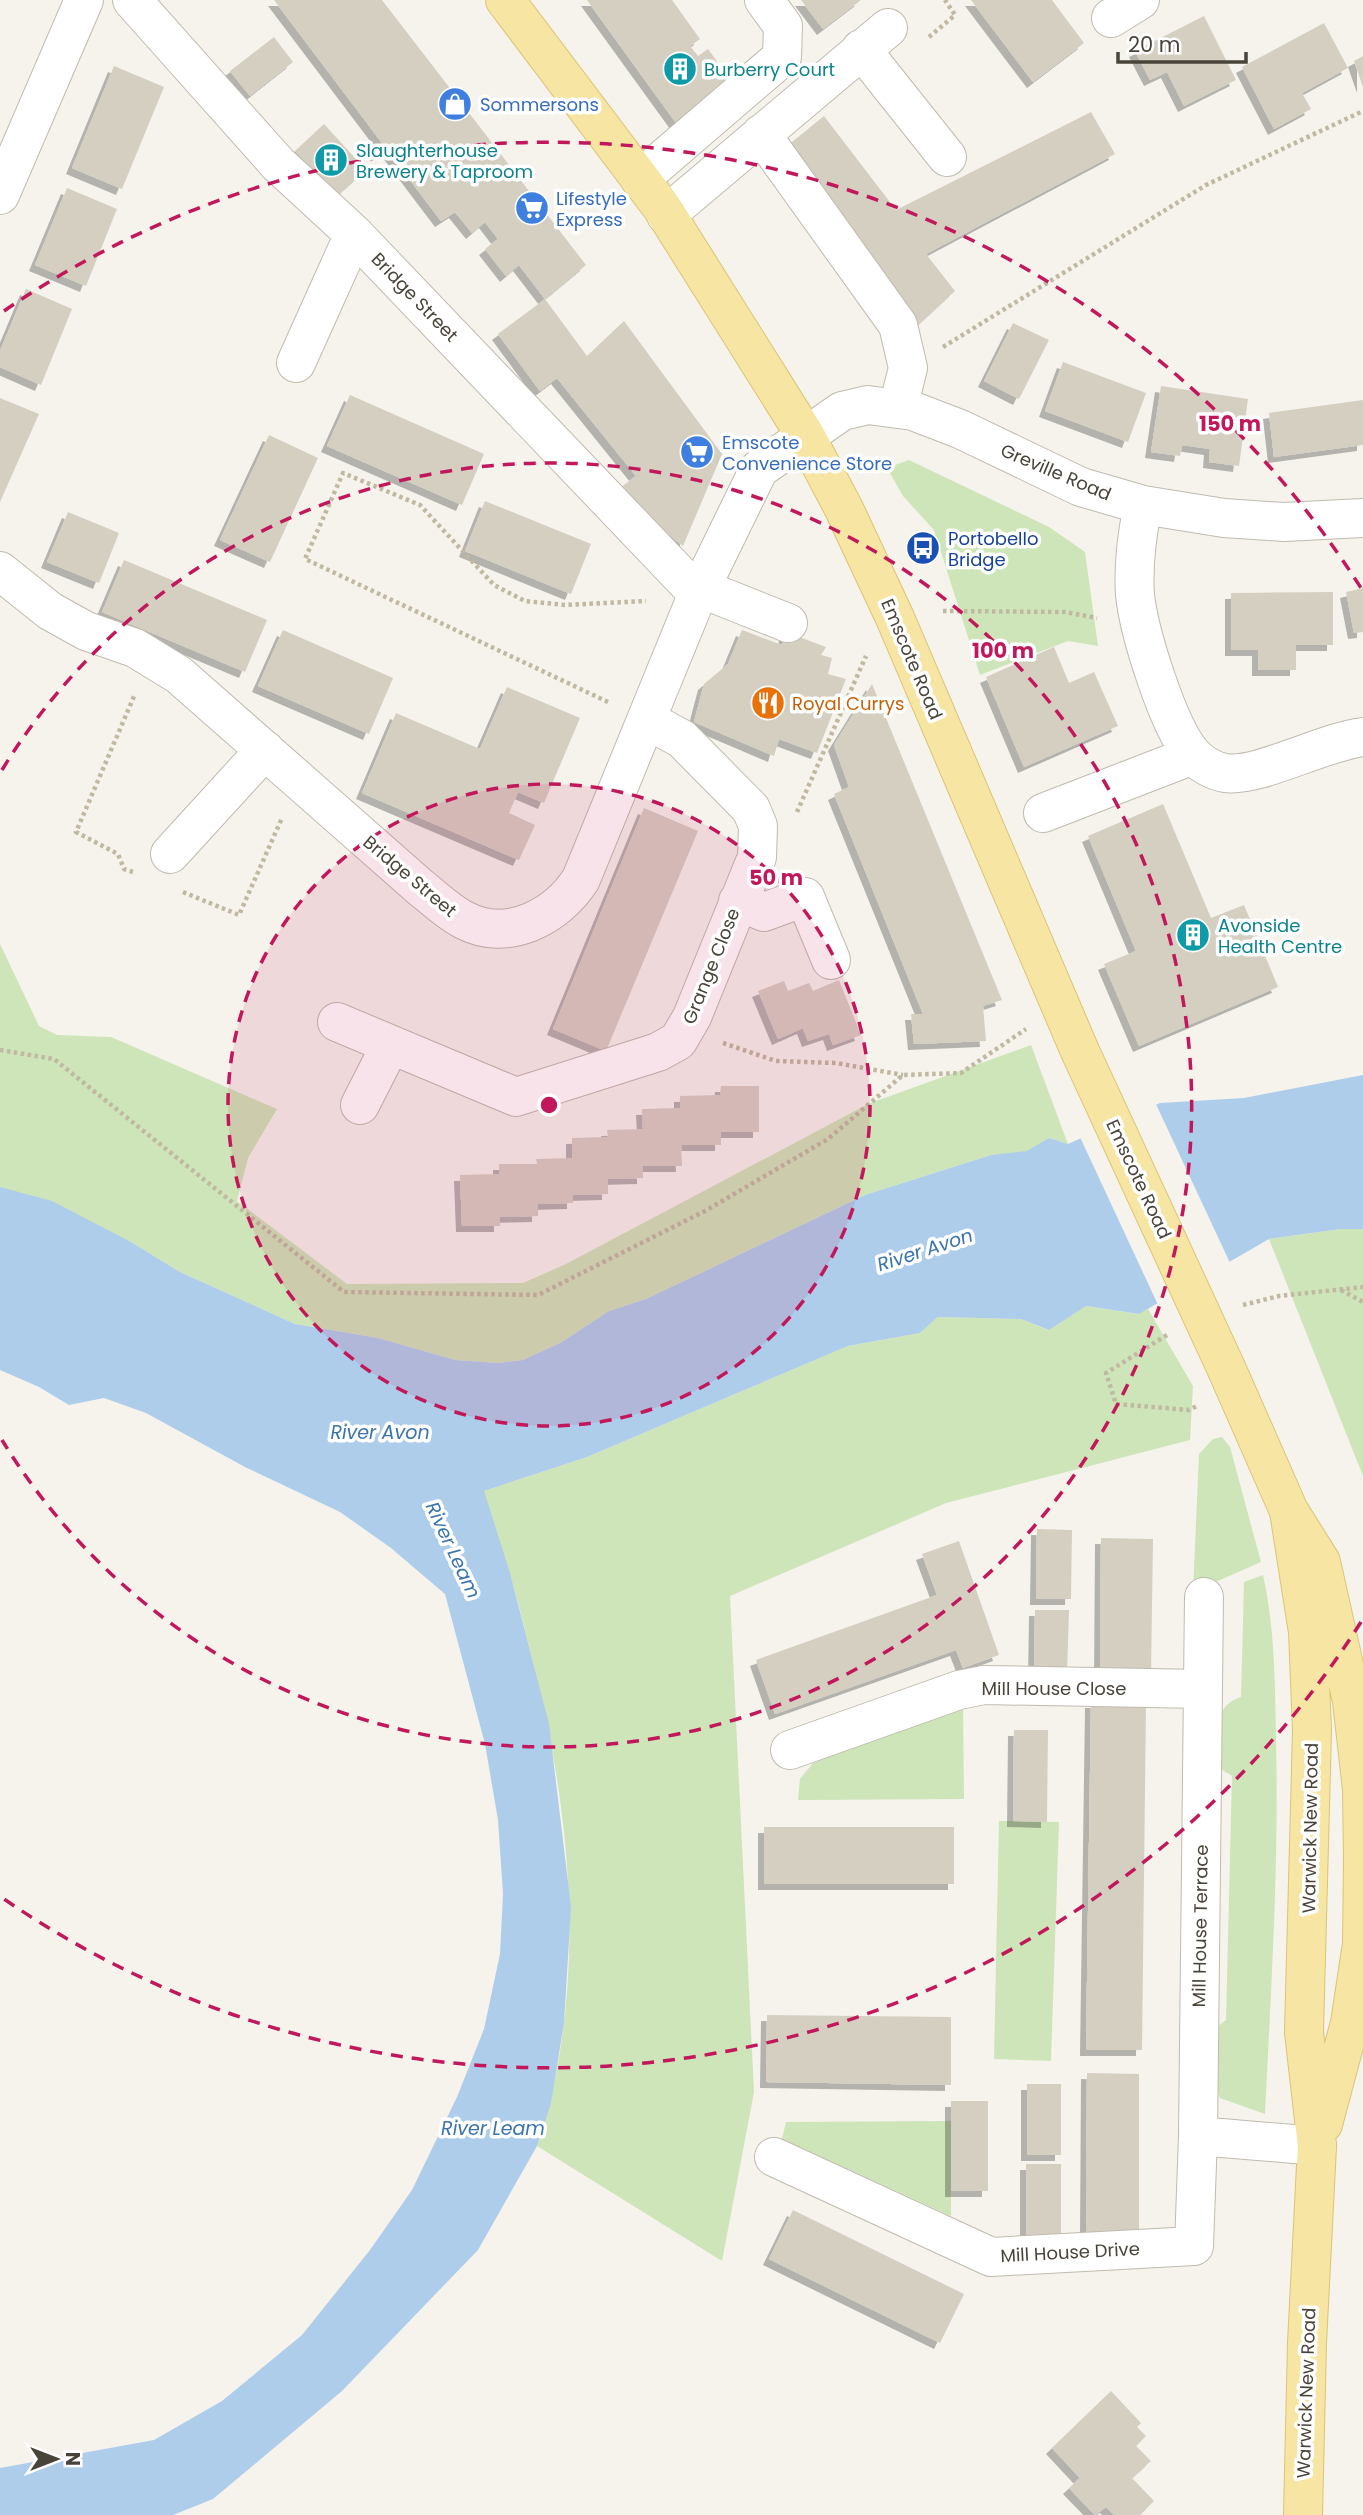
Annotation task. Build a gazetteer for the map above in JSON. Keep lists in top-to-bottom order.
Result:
{
  "streets": {
    "main road": ["Emscote Road", "Warwick New Road"],
    "street": [
      "Bridge Street",
      "Greville Road",
      "Grange Close",
      "Mill House Close",
      "Mill House Terrace",
      "Mill House Drive"
    ]
  },
  "crossings": [
    ["Bridge Street", "Greville Road"],
    ["Bridge Street", "Emscote Road"],
    ["Bridge Street", "Grange Close"],
    ["Greville Road", "Emscote Road"],
    ["Emscote Road", "Warwick New Road"],
    ["Mill House Close", "Mill House Terrace"],
    ["Mill House Terrace", "Mill House Drive"]
  ],
  "water": ["River Avon", "River Leam"],
  "places": {
    "building": ["Burberry Court", "Slaughterhouse Brewery & Taproom", "Avonside Health Centre"],
    "shop": ["Sommersons"],
    "supermarket": ["Lifestyle Express", "Emscote Convenience Store"],
    "bus stop": ["Portobello Bridge"],
    "restaurant": ["Royal Currys"]
  },
  "scale_bar": "20 m",
  "north": "right",
  "rings": ["150 m", "100 m", "50 m"]
}
